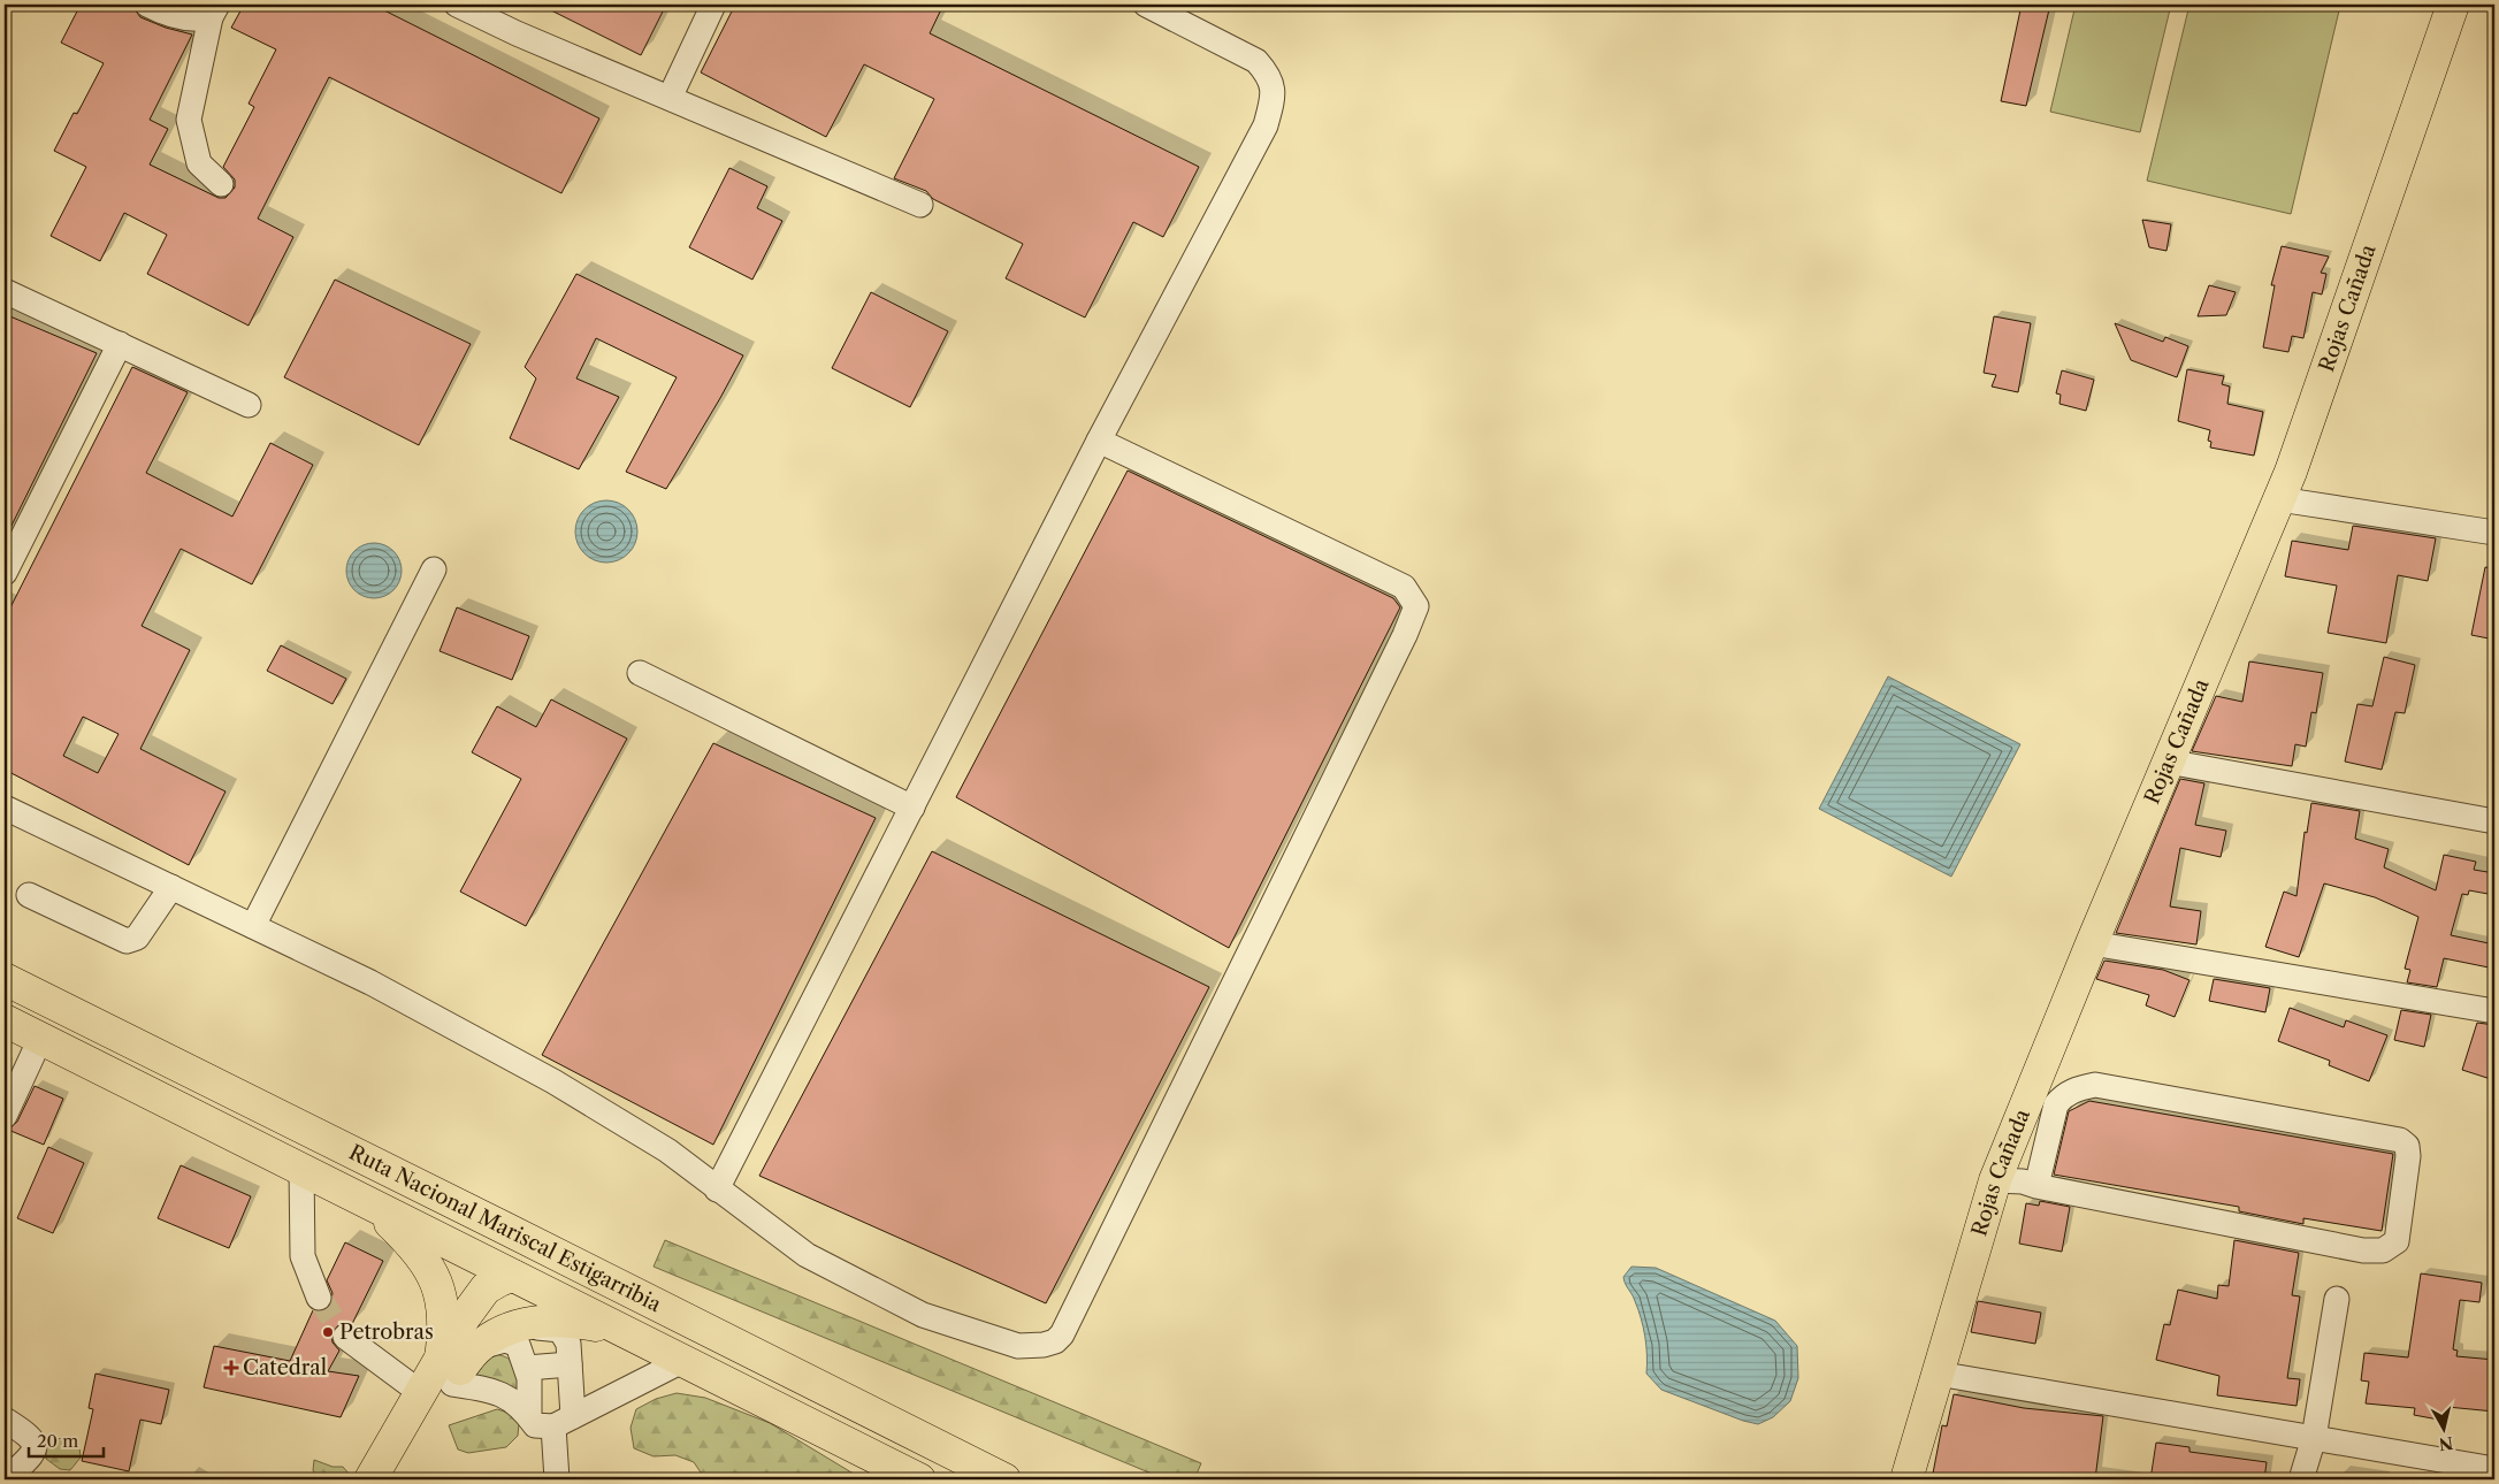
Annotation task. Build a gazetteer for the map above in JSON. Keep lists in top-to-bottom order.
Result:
{
  "streets": {
    "main road": ["Rojas Cañada", "Ruta Nacional Mariscal Estigarribia"]
  },
  "places": {
    "other": ["Petrobras"],
    "health": ["Catedral"]
  },
  "scale_bar": "20 m",
  "north": "bottom"
}
